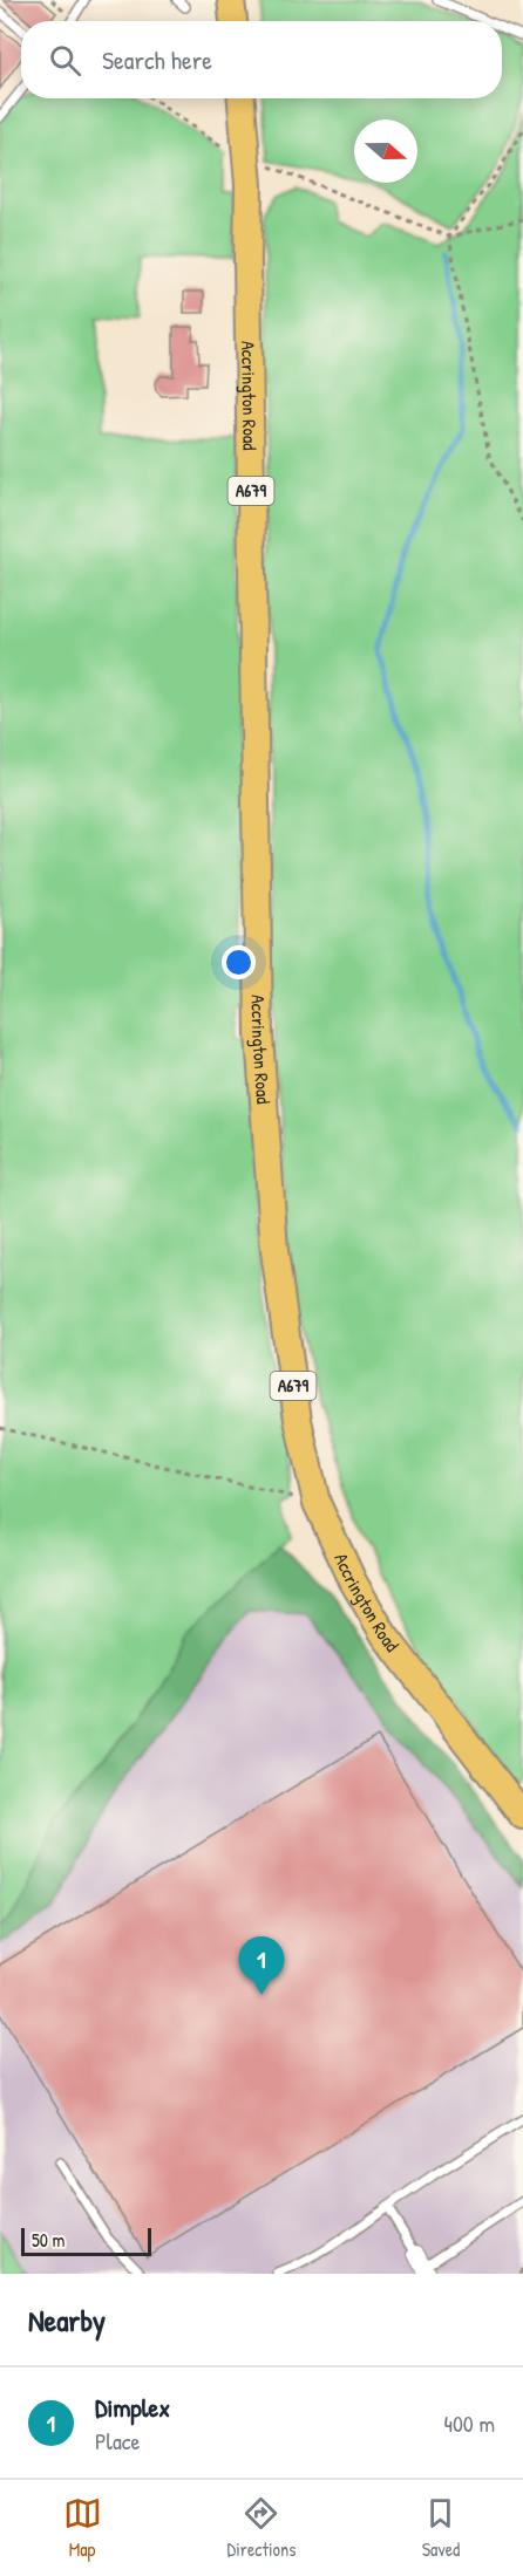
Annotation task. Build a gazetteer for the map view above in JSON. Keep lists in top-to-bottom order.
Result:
{
  "streets": {
    "main road": ["Accrington Road", "A679"]
  },
  "scale_bar": "50 m",
  "north": "right",
  "page": {
    "search": "Search here",
    "pins": "1",
    "scale": "50 m",
    "heading": "Nearby",
    "list": [
      {
        "mark": "1",
        "name": "Dimplex",
        "note": "Place",
        "value": "400 m"
      }
    ],
    "nav": ["Map", "Directions", "Saved"]
  }
}
